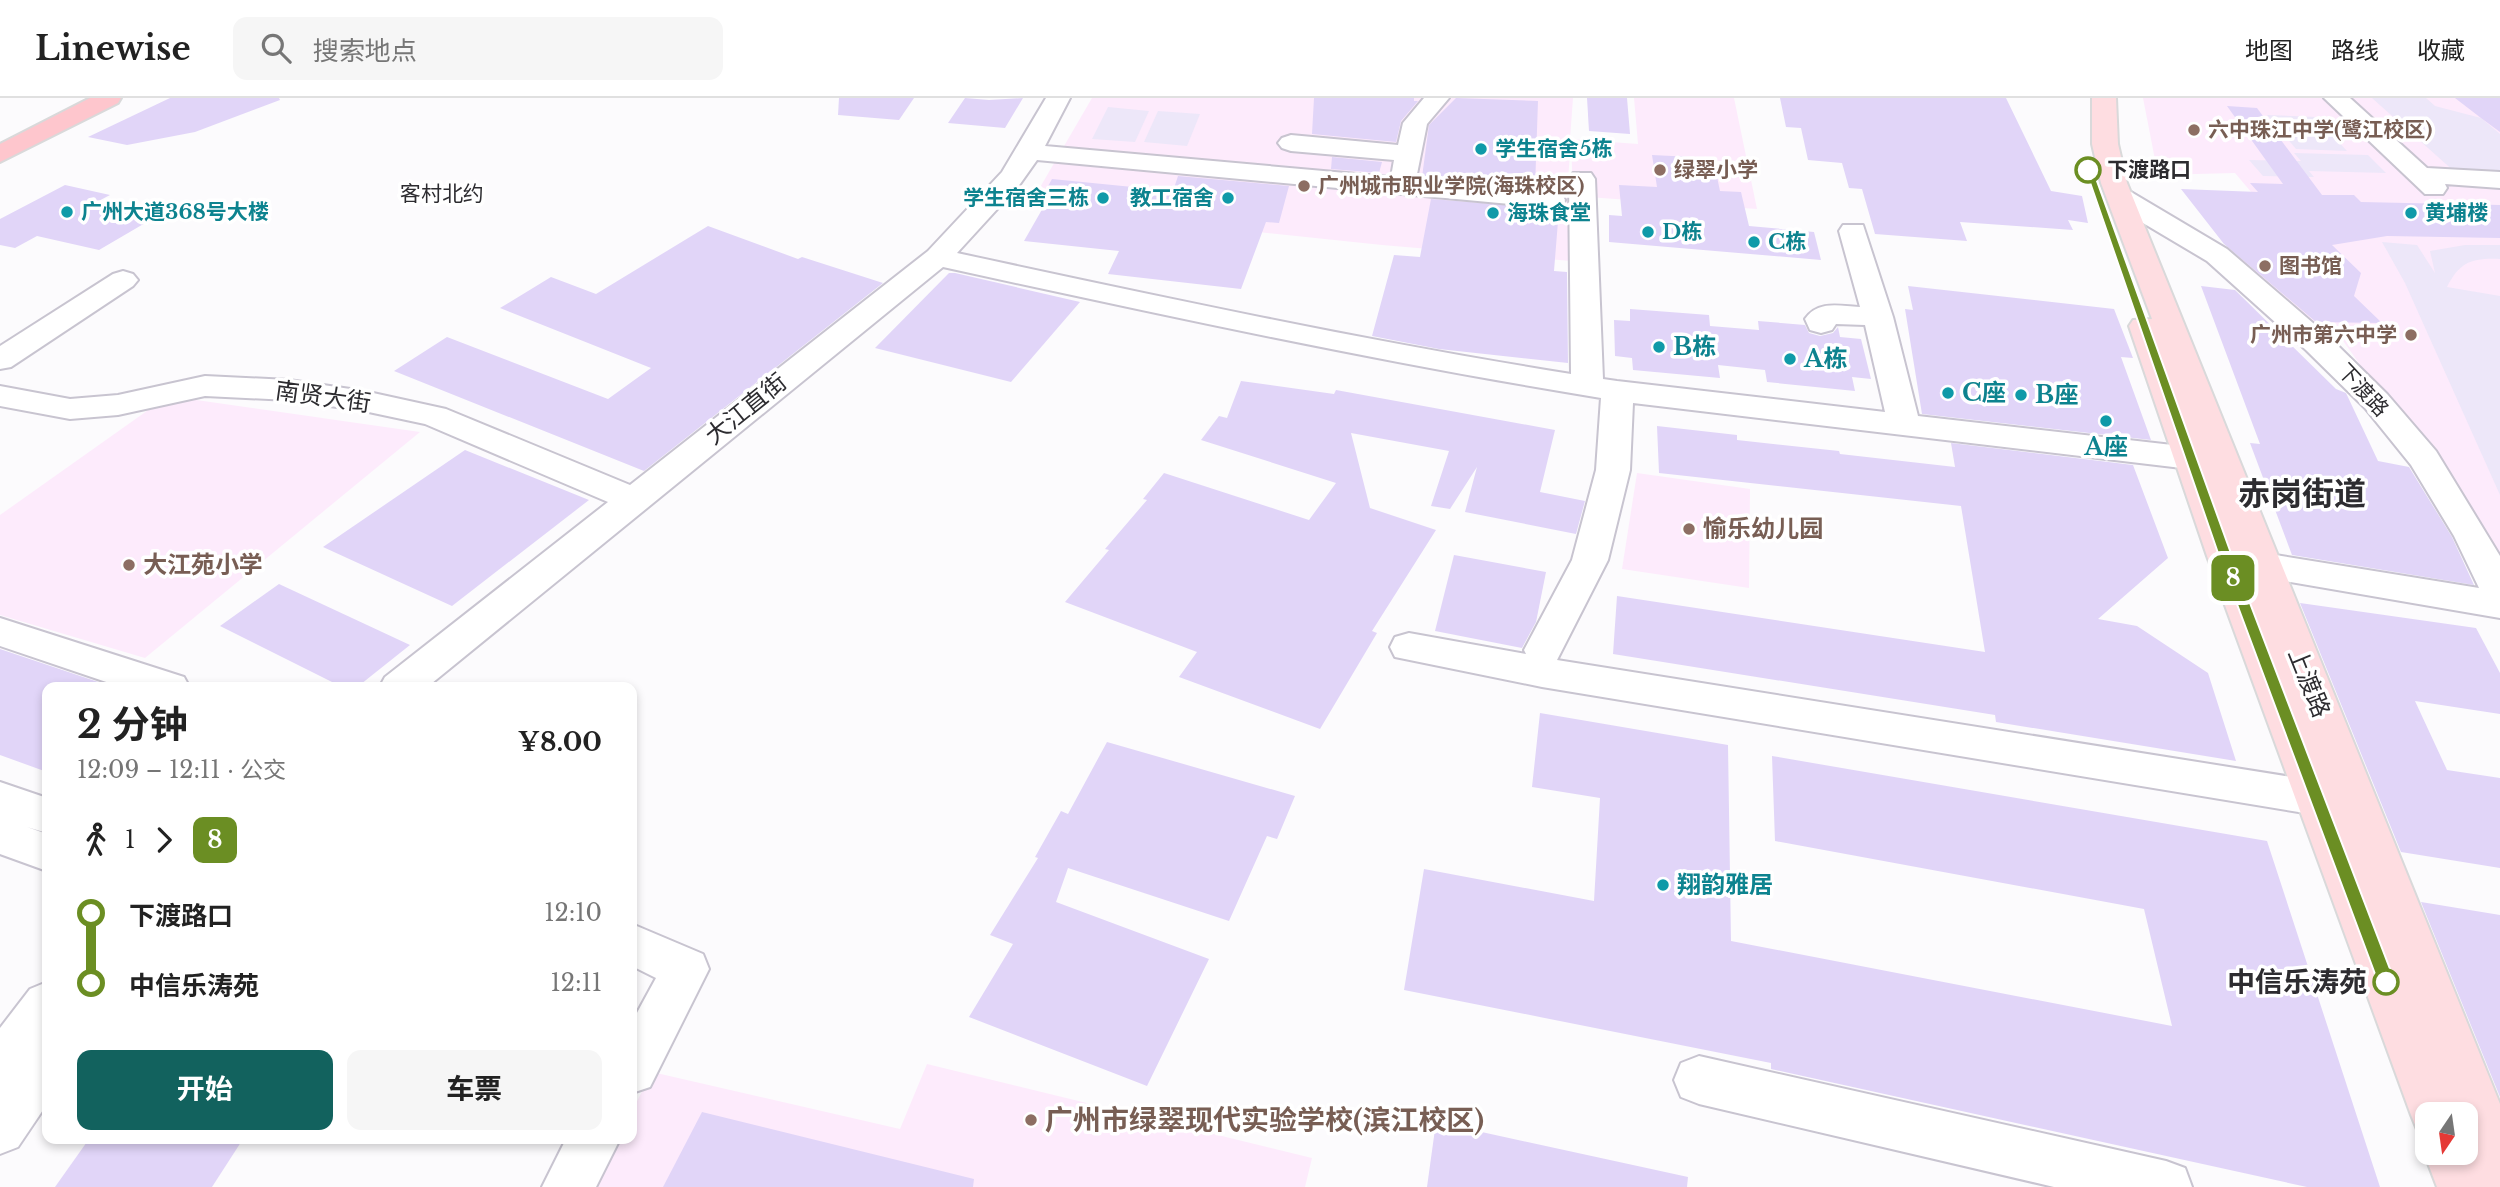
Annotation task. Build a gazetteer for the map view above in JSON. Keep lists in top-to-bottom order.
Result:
{
  "streets": {
    "main road": ["上渡路"],
    "street": ["下渡路", "南贤大街", "大江直街"]
  },
  "crossings": [
    ["下渡路", "上渡路"],
    ["南贤大街", "大江直街"]
  ],
  "districts": ["客村北约", "赤岗街道"],
  "places": [
    "六中珠江中学(鹭江校区)",
    "学生宿舍5栋",
    "绿翠小学",
    "下渡路口",
    "广州城市职业学院(海珠校区)",
    "学生宿舍三栋",
    "教工宿舍",
    "广州大道368号大楼",
    "海珠食堂",
    "黄埔楼",
    "D栋",
    "C栋",
    "图书馆",
    "广州市第六中学",
    "B栋",
    "A栋",
    "C座",
    "B座",
    "A座",
    "愉乐幼儿园",
    "大江苑小学",
    "翔韵雅居",
    "中信乐涛苑",
    "广州市绿翠现代实验学校(滨江校区)"
  ],
  "lines": ["bus line 8"],
  "north": "bottom",
  "page": {
    "header": "Linewise",
    "search": "搜索地点",
    "nav": ["地图", "路线", "收藏"],
    "on_map": "8",
    "heading": ["2 分钟", "12:09 – 12:11 · 公交", "¥8.00"],
    "legs": ["1", "8"],
    "list": [
      {
        "name": "下渡路口",
        "value": "12:10"
      },
      {
        "name": "中信乐涛苑",
        "value": "12:11"
      }
    ],
    "buttons": ["开始", "车票"]
  }
}
